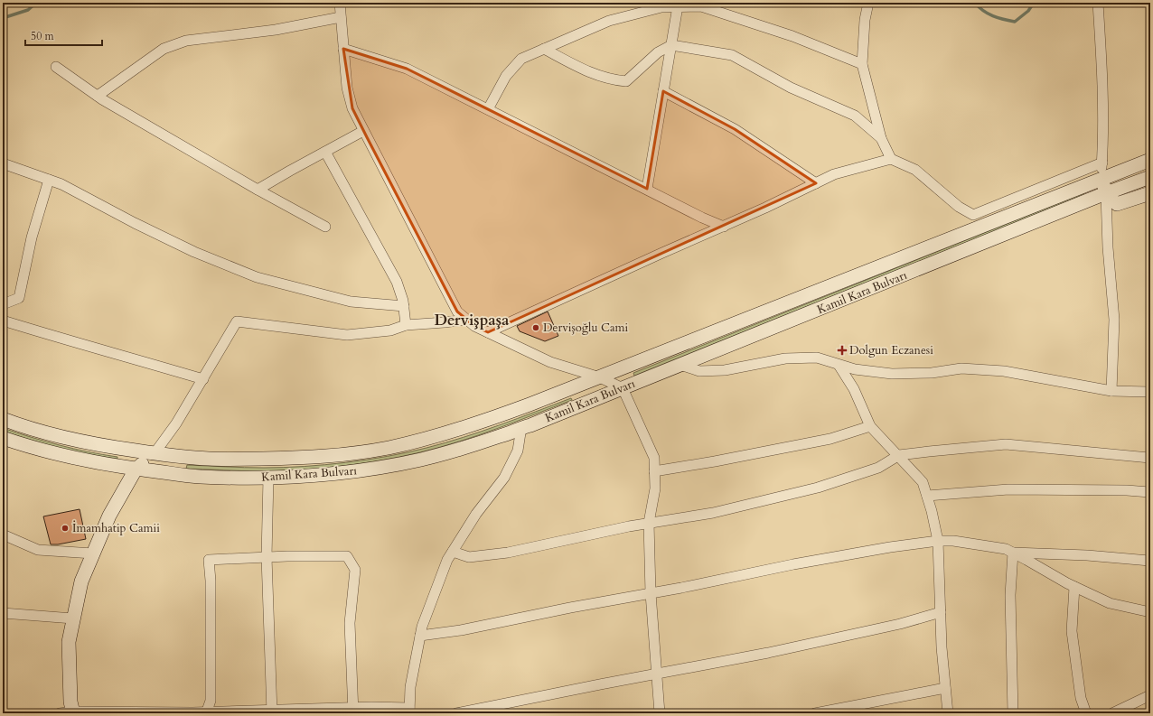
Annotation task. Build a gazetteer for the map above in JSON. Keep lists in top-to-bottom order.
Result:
{
  "streets": {
    "main road": ["Kamil Kara Bulvarı"]
  },
  "districts": ["Dervişpaşa"],
  "places": {
    "other": ["Dervişoğlu Cami", "İmamhatip Camii"],
    "health": ["Dolgun Eczanesi"]
  },
  "scale_bar": "50 m"
}
